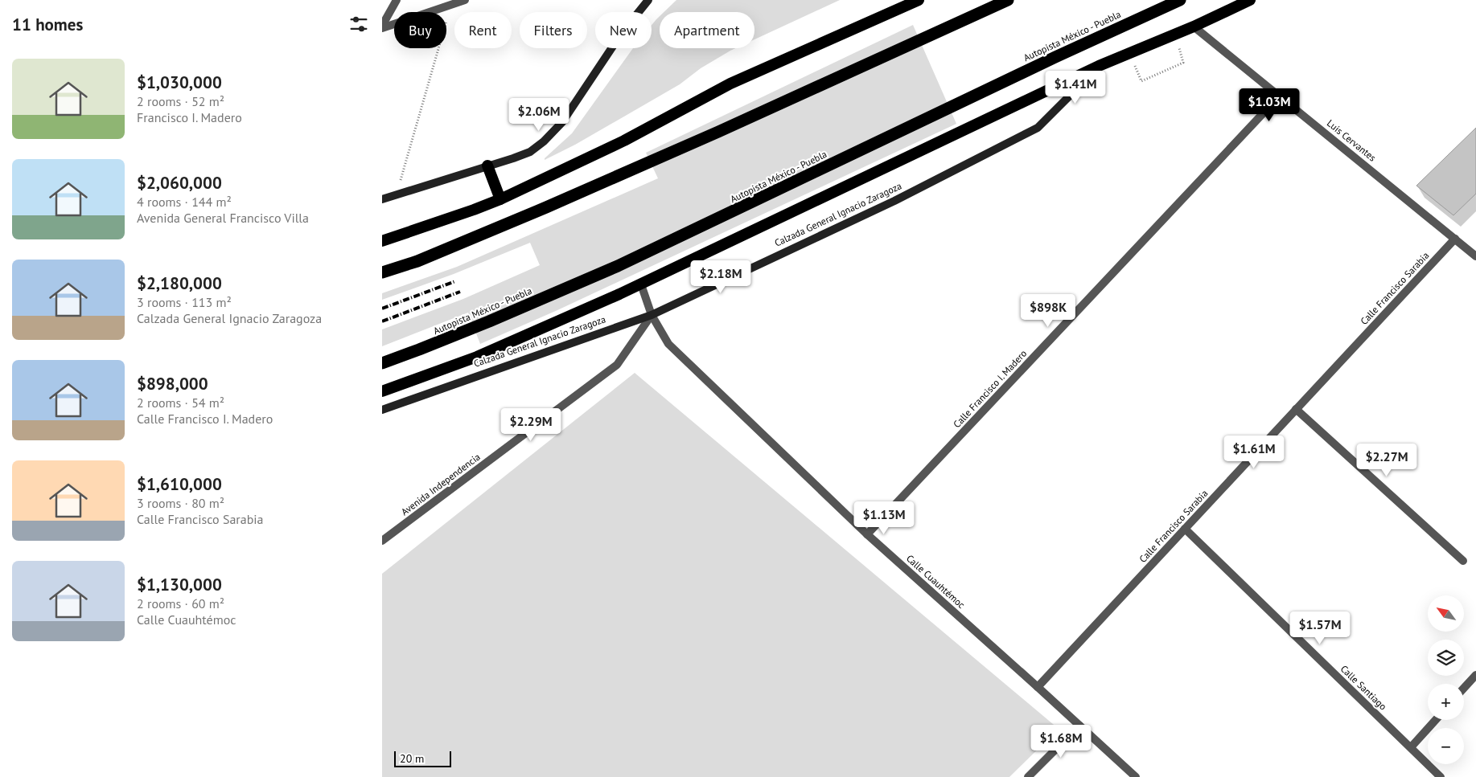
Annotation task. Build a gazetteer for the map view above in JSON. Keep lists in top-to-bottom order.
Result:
{
  "streets": {
    "highway": ["Autopista México - Puebla", "Calzada General Ignacio Zaragoza"],
    "street": [
      "Luis Cervantes",
      "Calle Francisco Sarabia",
      "Calle Francisco I. Madero",
      "Avenida Independencia",
      "Calle Cuauhtémoc",
      "Calle Santiago"
    ]
  },
  "crossings": [
    ["Luis Cervantes", "Calzada General Ignacio Zaragoza"],
    ["Luis Cervantes", "Calle Francisco Sarabia"],
    ["Luis Cervantes", "Calle Francisco I. Madero"],
    ["Calzada General Ignacio Zaragoza", "Avenida Independencia"],
    ["Calzada General Ignacio Zaragoza", "Calle Cuauhtémoc"],
    ["Calle Francisco Sarabia", "Calle Cuauhtémoc"],
    ["Calle Francisco Sarabia", "Calle Santiago"],
    ["Calle Francisco I. Madero", "Calle Cuauhtémoc"],
    ["Avenida Independencia", "Calle Cuauhtémoc"]
  ],
  "scale_bar": "20 m",
  "north": "top left",
  "page": {
    "heading": "11 homes",
    "chip": [
      "Buy",
      "Rent",
      "Filters",
      "New",
      "Apartment"
    ],
    "list": [
      {
        "name": "$1,030,000",
        "note": "2 rooms · 52 m² · Francisco I. Madero"
      },
      {
        "name": "$2,060,000",
        "note": "4 rooms · 144 m² · Avenida General Francisco Villa"
      },
      {
        "name": "$2,180,000",
        "note": "3 rooms · 113 m² · Calzada General Ignacio Zaragoza"
      },
      {
        "name": "$898,000",
        "note": "2 rooms · 54 m² · Calle Francisco I. Madero"
      },
      {
        "name": "$1,610,000",
        "note": "3 rooms · 80 m² · Calle Francisco Sarabia"
      },
      {
        "name": "$1,130,000",
        "note": "2 rooms · 60 m² · Calle Cuauhtémoc"
      }
    ],
    "price": [
      "$1.41M",
      "$1.03M",
      "$2.06M",
      "$2.18M",
      "$898K",
      "$2.29M",
      "$1.61M",
      "$2.27M",
      "$1.13M",
      "$1.57M",
      "$1.68M"
    ],
    "map_buttons": ["+", "−"],
    "scale": "20 m"
  }
}
